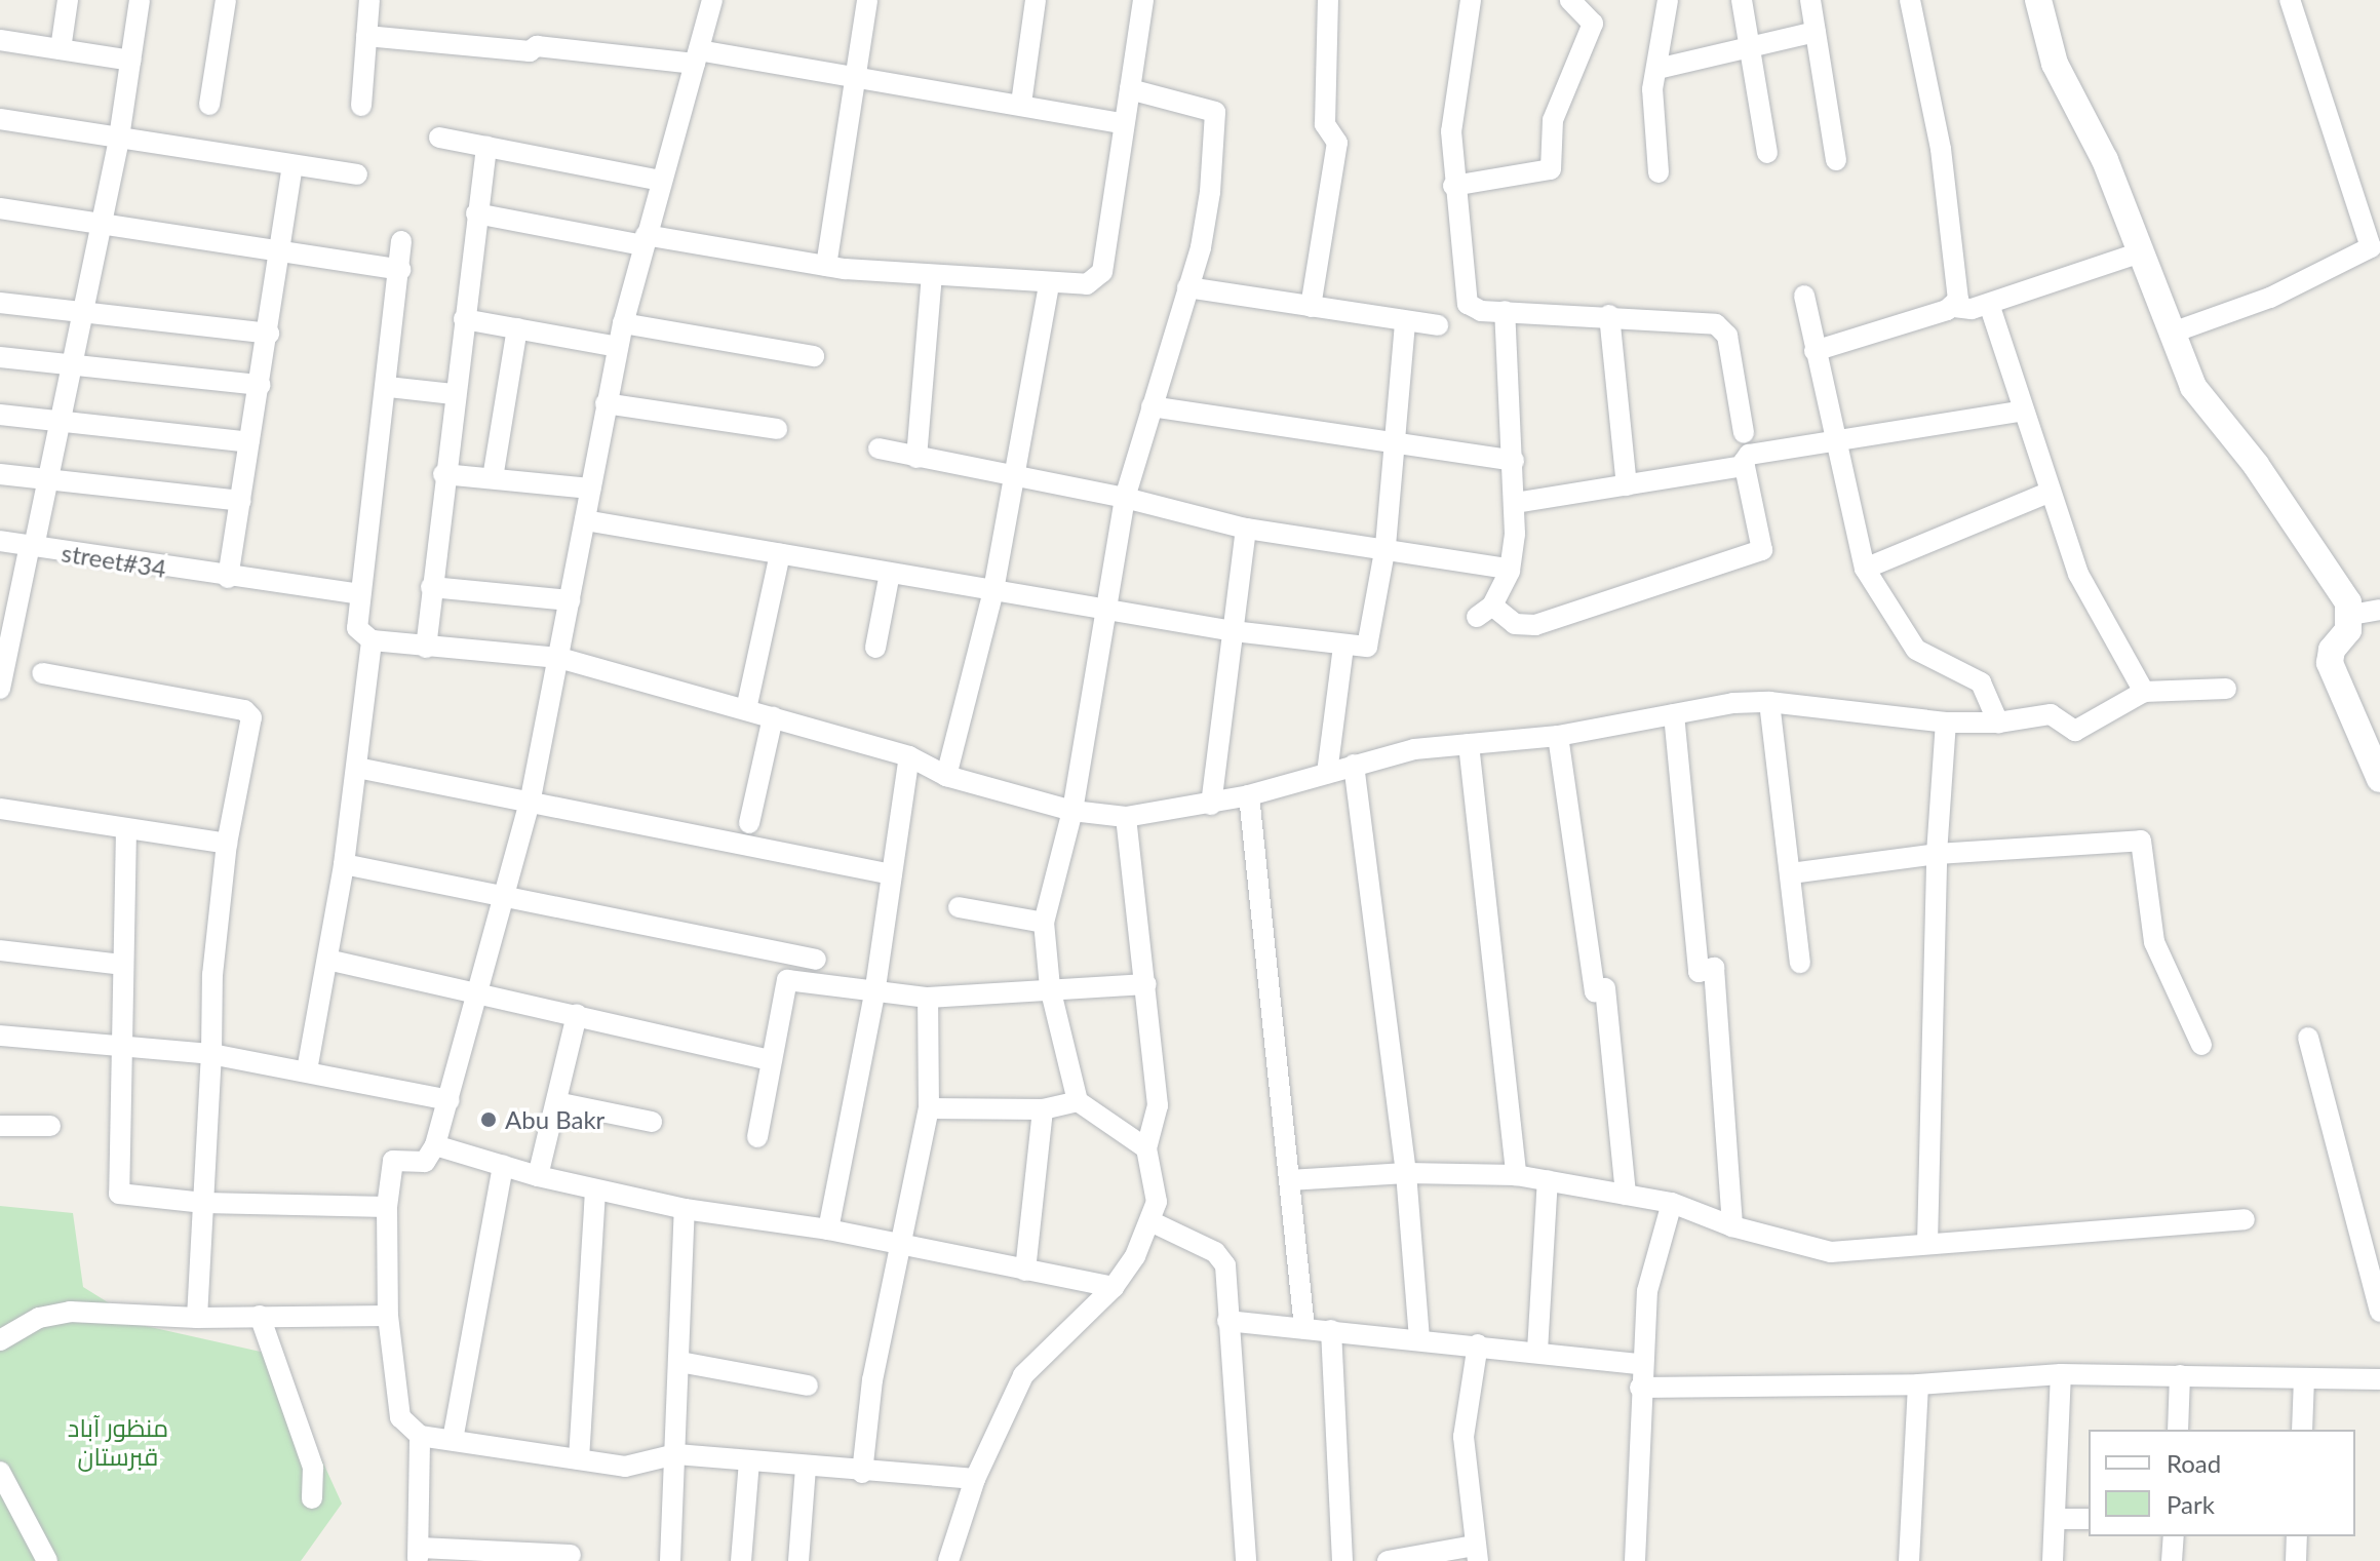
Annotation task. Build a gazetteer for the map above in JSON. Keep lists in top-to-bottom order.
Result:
{
  "streets": {
    "street": ["street#34"]
  },
  "parks": ["منظور آباد قبرستان"],
  "places": ["Abu Bakr"],
  "legend": ["Road", "Park"]
}
